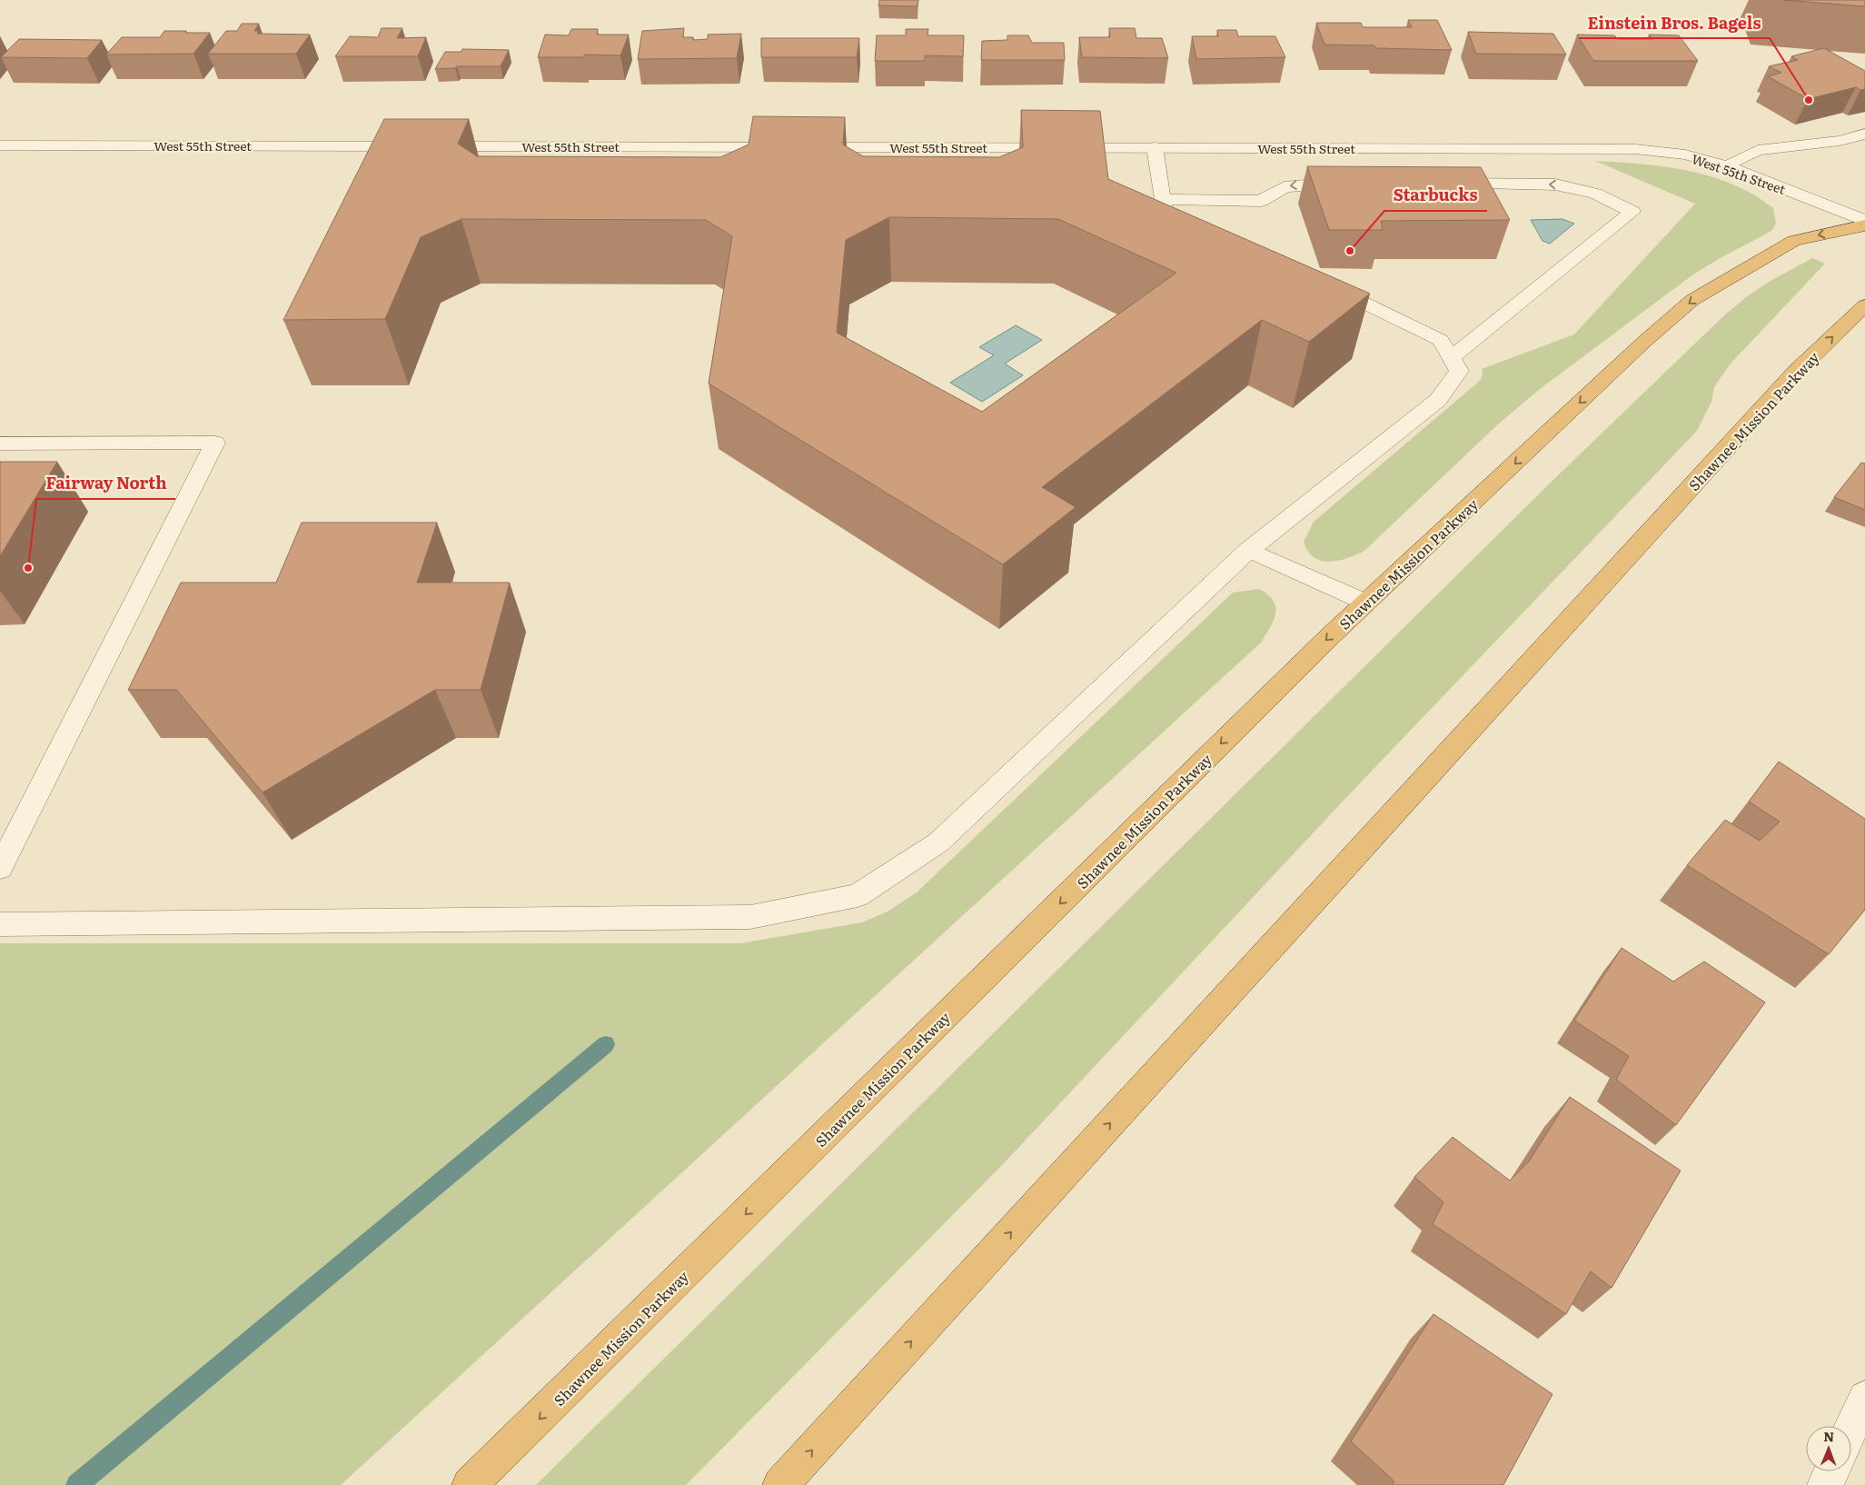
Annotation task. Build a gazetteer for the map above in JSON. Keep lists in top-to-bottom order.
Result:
{
  "streets": {
    "highway": ["Shawnee Mission Parkway"],
    "street": ["West 55th Street"]
  },
  "places": ["Einstein Bros. Bagels", "Starbucks", "Fairway North"],
  "north": "top"
}
